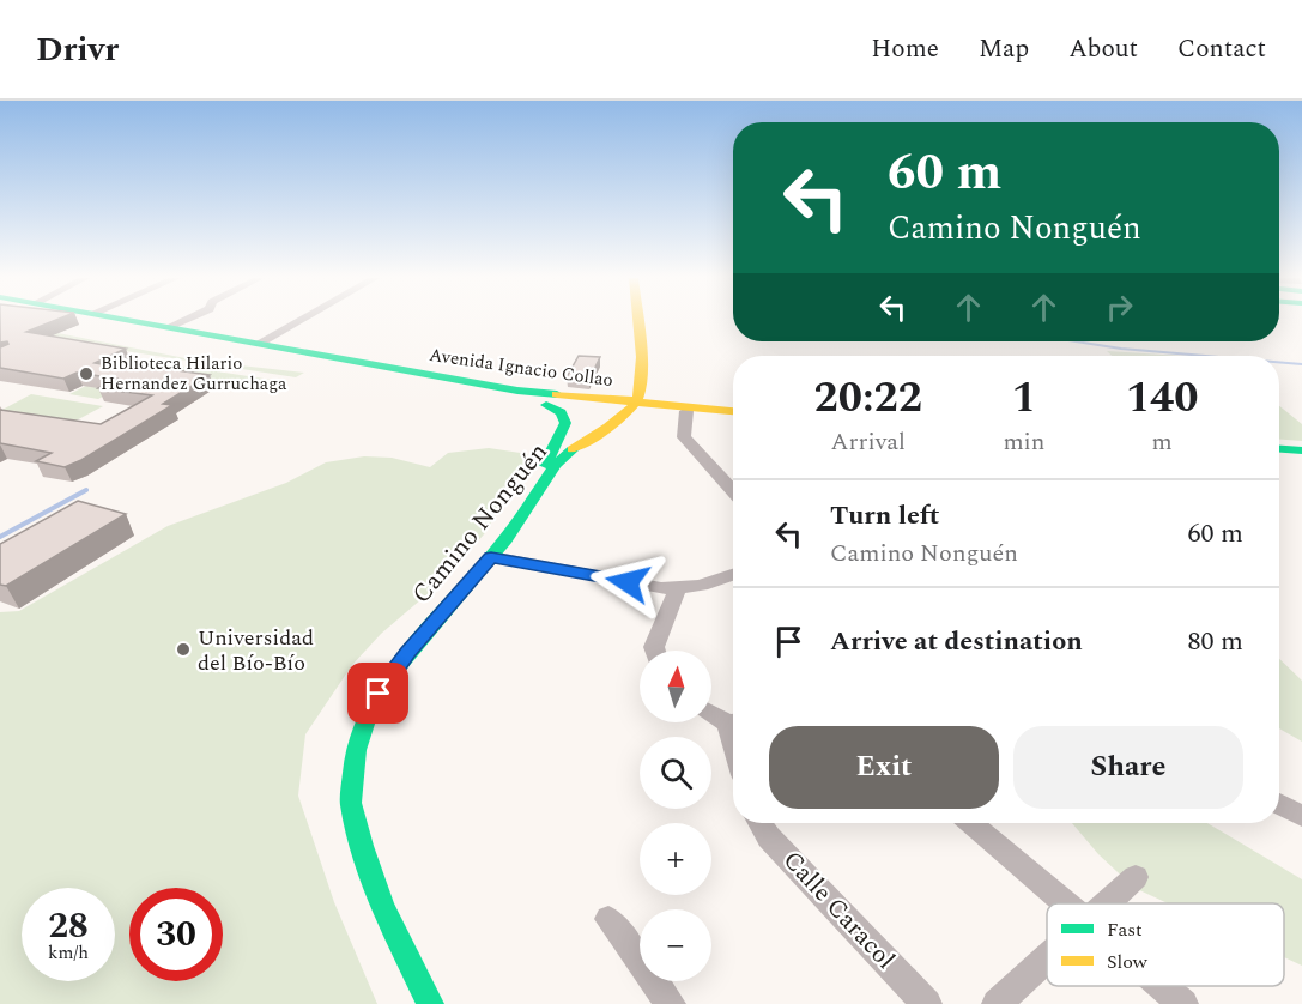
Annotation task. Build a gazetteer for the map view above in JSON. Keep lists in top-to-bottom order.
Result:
{
  "streets": {
    "main road": ["Avenida Ignacio Collao", "Camino Nonguén"],
    "street": ["Calle Caracol"]
  },
  "crossings": [
    ["Avenida Ignacio Collao", "Camino Nonguén"]
  ],
  "places": ["Biblioteca Hilario Hernandez Gurruchaga", "Universidad del Bío-Bío"],
  "legend": ["Fast", "Slow"],
  "north": "top",
  "page": {
    "header": "Drivr",
    "nav": [
      "Home",
      "Map",
      "About",
      "Contact"
    ],
    "turn": ["60 m", "Camino Nonguén"],
    "eta": [
      "20:22",
      "Arrival",
      "1",
      "min",
      "140",
      "m"
    ],
    "list": [
      {
        "name": "Turn left",
        "note": "Camino Nonguén",
        "value": "60 m"
      },
      {
        "name": "Arrive at destination",
        "value": "80 m"
      }
    ],
    "map_buttons": ["+", "−"],
    "buttons": ["Exit", "Share"],
    "speed": "28 km/h",
    "limit": "30"
  }
}
